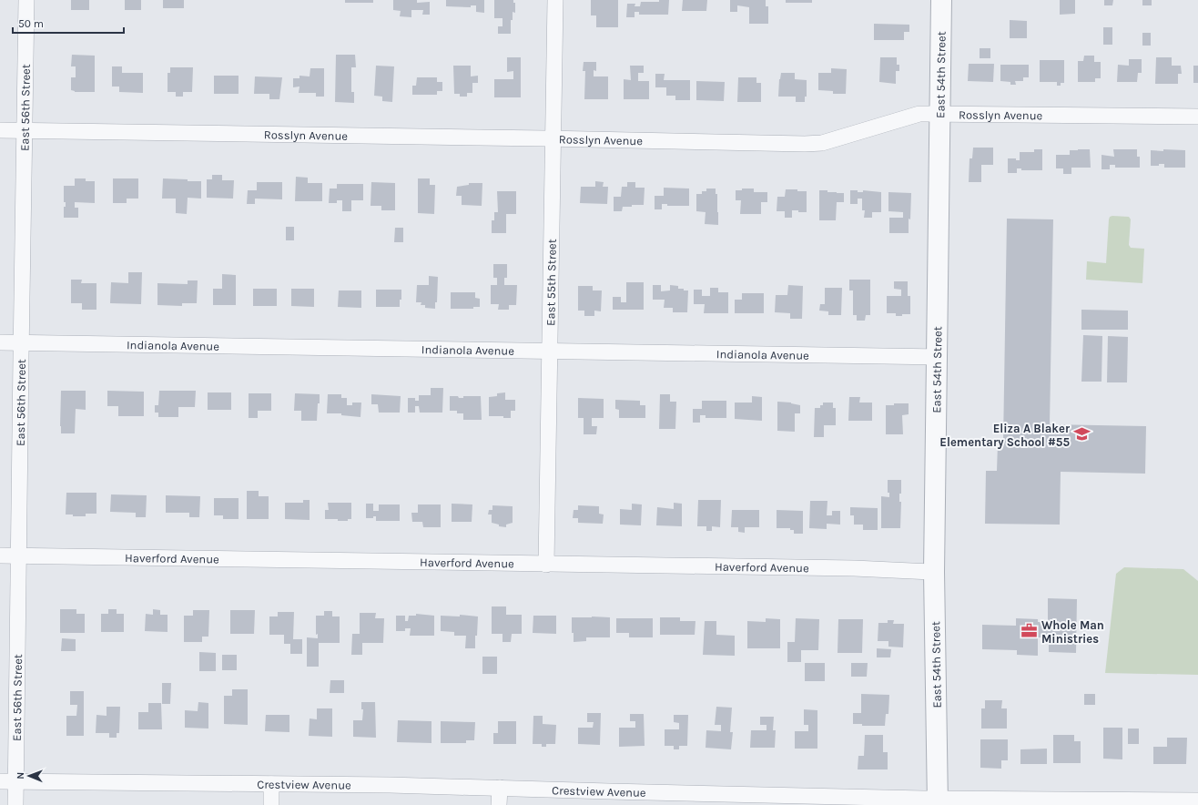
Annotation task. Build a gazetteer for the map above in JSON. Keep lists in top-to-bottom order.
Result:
{
  "streets": {
    "street": [
      "East 54th Street",
      "East 56th Street",
      "Rosslyn Avenue",
      "East 55th Street",
      "Indianola Avenue",
      "Haverford Avenue",
      "Crestview Avenue"
    ]
  },
  "crossings": [
    ["East 54th Street", "Rosslyn Avenue"],
    ["East 54th Street", "Indianola Avenue"],
    ["East 54th Street", "Haverford Avenue"],
    ["East 54th Street", "Crestview Avenue"],
    ["East 56th Street", "Rosslyn Avenue"],
    ["East 56th Street", "Indianola Avenue"],
    ["East 56th Street", "Haverford Avenue"],
    ["East 56th Street", "Crestview Avenue"],
    ["Rosslyn Avenue", "East 55th Street"],
    ["East 55th Street", "Indianola Avenue"],
    ["East 55th Street", "Haverford Avenue"]
  ],
  "places": {
    "school or university": ["Eliza A Blaker Elementary School #55"],
    "office": ["Whole Man Ministries"]
  },
  "scale_bar": "50 m",
  "north": "left"
}
